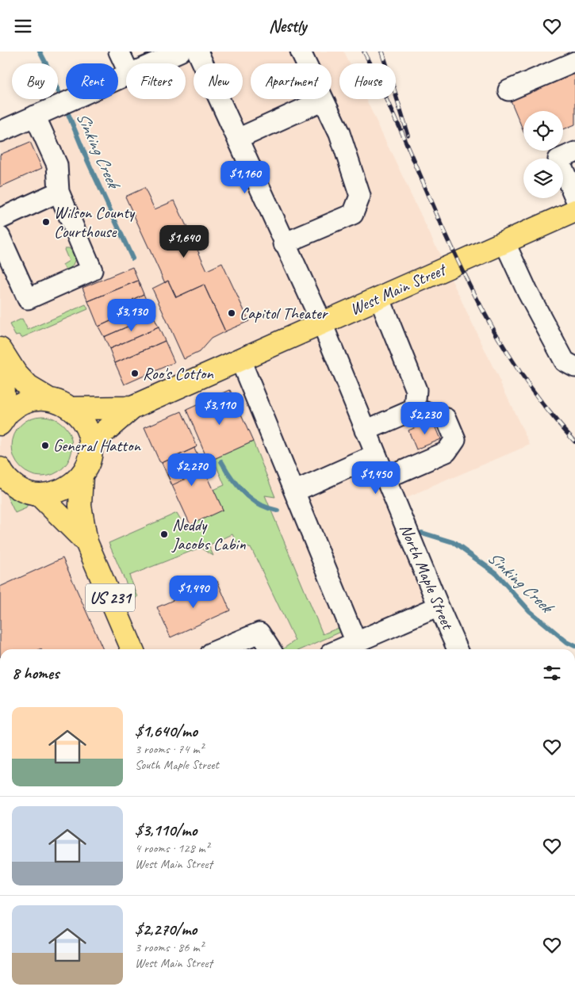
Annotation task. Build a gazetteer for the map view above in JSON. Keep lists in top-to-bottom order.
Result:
{
  "streets": {
    "main road": ["West Main Street", "US 231"],
    "street": ["North Maple Street"]
  },
  "crossings": [
    ["West Main Street", "North Maple Street"],
    ["West Main Street", "US 231"]
  ],
  "water": ["Sinking Creek"],
  "places": [
    "Wilson County Courthouse",
    "Capitol Theater",
    "Roo's Cotton",
    "General Hatton",
    "Neddy Jacobs Cabin"
  ],
  "page": {
    "header": "Nestly",
    "chip": [
      "Buy",
      "Rent",
      "Filters",
      "New",
      "Apartment",
      "House"
    ],
    "price": [
      "$1,160",
      "$1,640",
      "$3,130",
      "$3,110",
      "$2,230",
      "$2,270",
      "$1,450",
      "$1,490"
    ],
    "heading": "8 homes",
    "list": [
      {
        "name": "$1,640/mo",
        "note": "3 rooms · 74 m² · South Maple Street"
      },
      {
        "name": "$3,110/mo",
        "note": "4 rooms · 128 m² · West Main Street"
      },
      {
        "name": "$2,270/mo",
        "note": "3 rooms · 86 m² · West Main Street"
      }
    ]
  }
}
